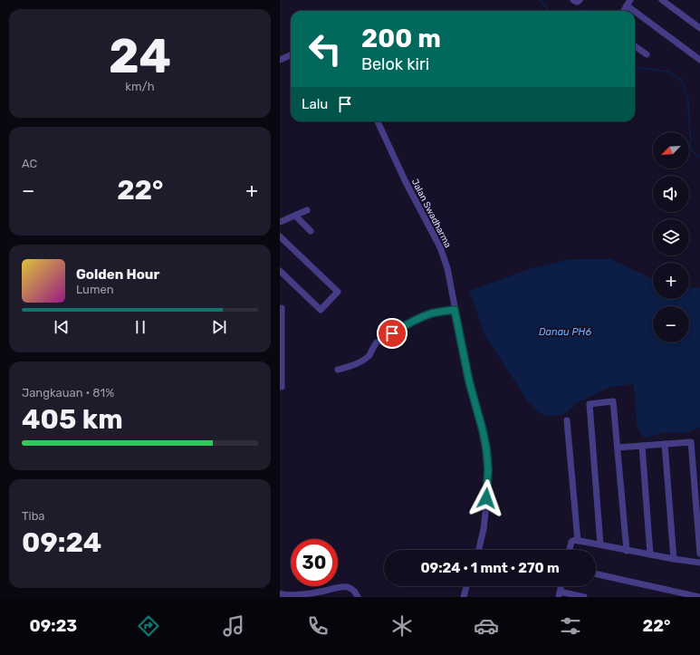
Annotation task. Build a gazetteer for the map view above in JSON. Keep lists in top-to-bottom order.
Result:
{
  "streets": {
    "street": ["Jalan Swadharma"]
  },
  "water": ["Danau PH6"],
  "north": "bottom left",
  "page": {
    "tile": [
      ["24", "km/h"],
      "AC",
      ["Jangkauan · 81%", "405 km"],
      ["Tiba", "09:24"]
    ],
    "turn": ["200 m", "Belok kiri"],
    "then": "Lalu",
    "map_buttons": ["+", "−"],
    "heat": ["−", "22°", "+"],
    "song": ["Golden Hour", "Lumen"],
    "limit": "30",
    "trip": "09:24 · 1 mnt · 270 m",
    "tabs": ["09:23", "22°"]
  }
}
